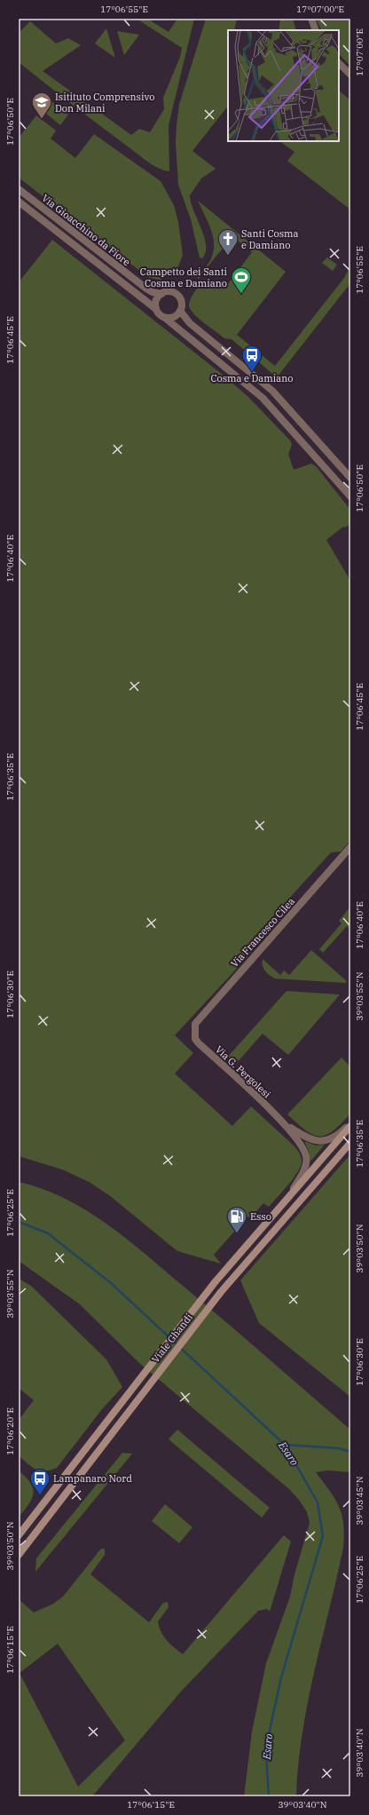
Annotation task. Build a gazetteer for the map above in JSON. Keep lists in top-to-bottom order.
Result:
{
  "streets": {
    "main road": ["Viale Ghandi"],
    "street": ["Via Gioacchino da Fiore", "Via Francesco Cilea", "Via G. Pergolesi"]
  },
  "crossings": [
    ["Via Francesco Cilea", "Via G. Pergolesi"]
  ],
  "water": ["Esaro"],
  "places": {
    "school or university": ["Isitituto Comprensivo Don Milani"],
    "church": ["Santi Cosma e Damiano"],
    "sports": ["Campetto dei Santi Cosma e Damiano"],
    "bus stop": ["Cosma e Damiano", "Lampanaro Nord"],
    "fuel station": ["Esso"]
  },
  "coordinates": [
    "17°06'55\"E",
    "17°07'00\"E",
    "17°06'50\"E",
    "17°06'45\"E",
    "17°06'40\"E",
    "17°06'35\"E",
    "17°06'30\"E",
    "39°03'55\"N",
    "17°06'25\"E",
    "39°03'50\"N",
    "17°06'20\"E",
    "39°03'45\"N",
    "17°06'15\"E",
    "39°03'40\"N"
  ]
}
